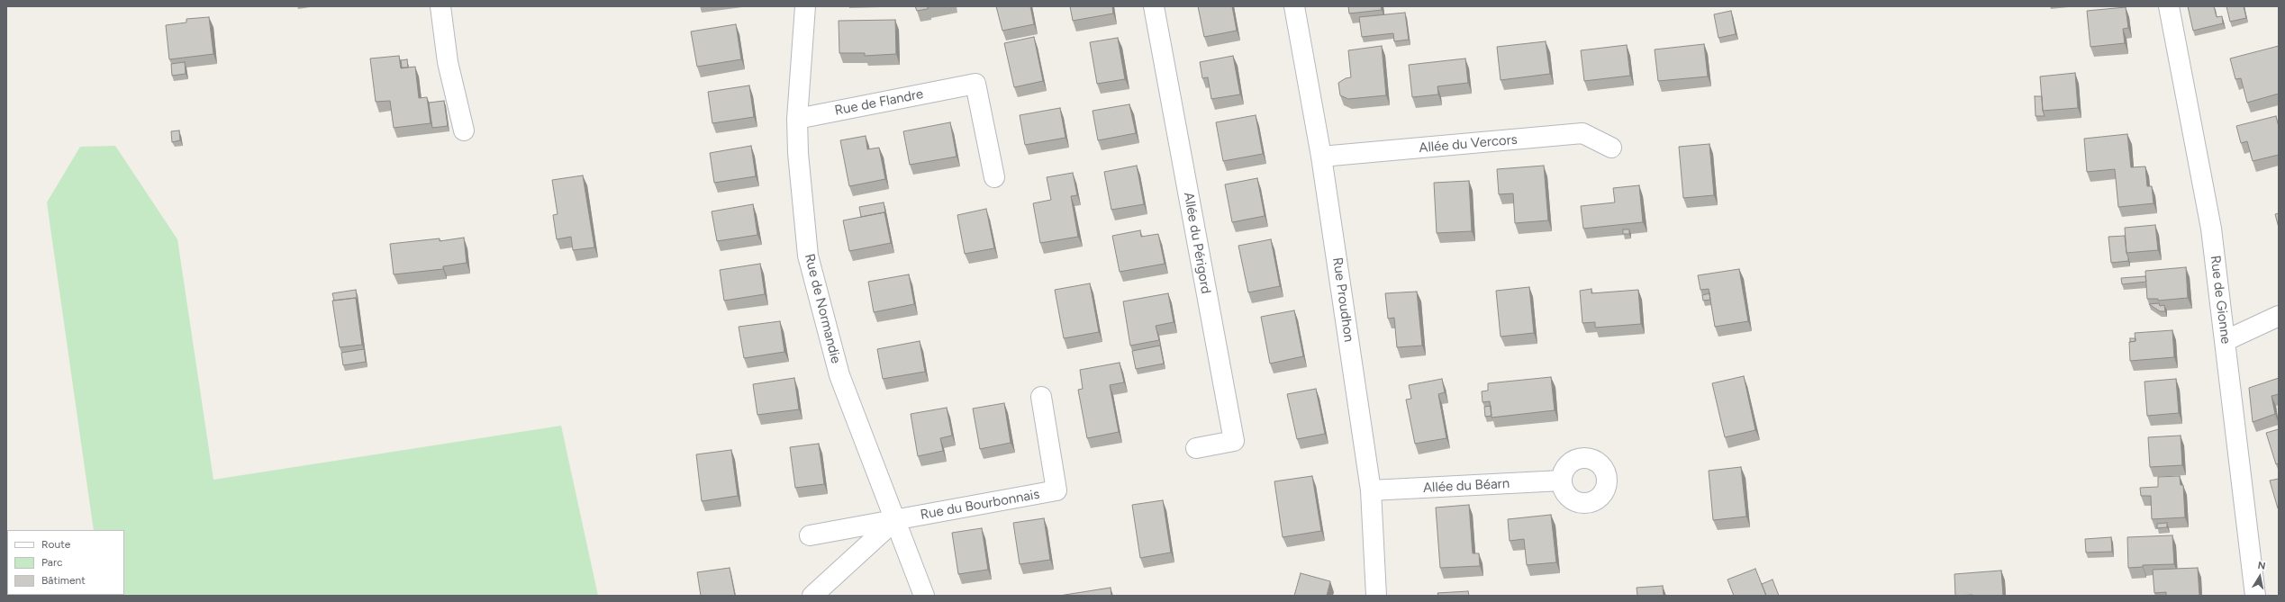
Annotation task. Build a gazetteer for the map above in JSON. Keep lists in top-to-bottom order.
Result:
{
  "streets": {
    "street": [
      "Rue de Flandre",
      "Allée du Vercors",
      "Allée du Périgord",
      "Rue Proudhon",
      "Rue de Gionne",
      "Rue de Normandie",
      "Allée du Béarn",
      "Rue du Bourbonnais"
    ]
  },
  "crossings": [
    ["Rue de Flandre", "Rue de Normandie"],
    ["Allée du Vercors", "Rue Proudhon"],
    ["Rue Proudhon", "Allée du Béarn"],
    ["Rue de Normandie", "Rue du Bourbonnais"]
  ],
  "legend": ["Route", "Parc", "Bâtiment"],
  "north": "top"
}
